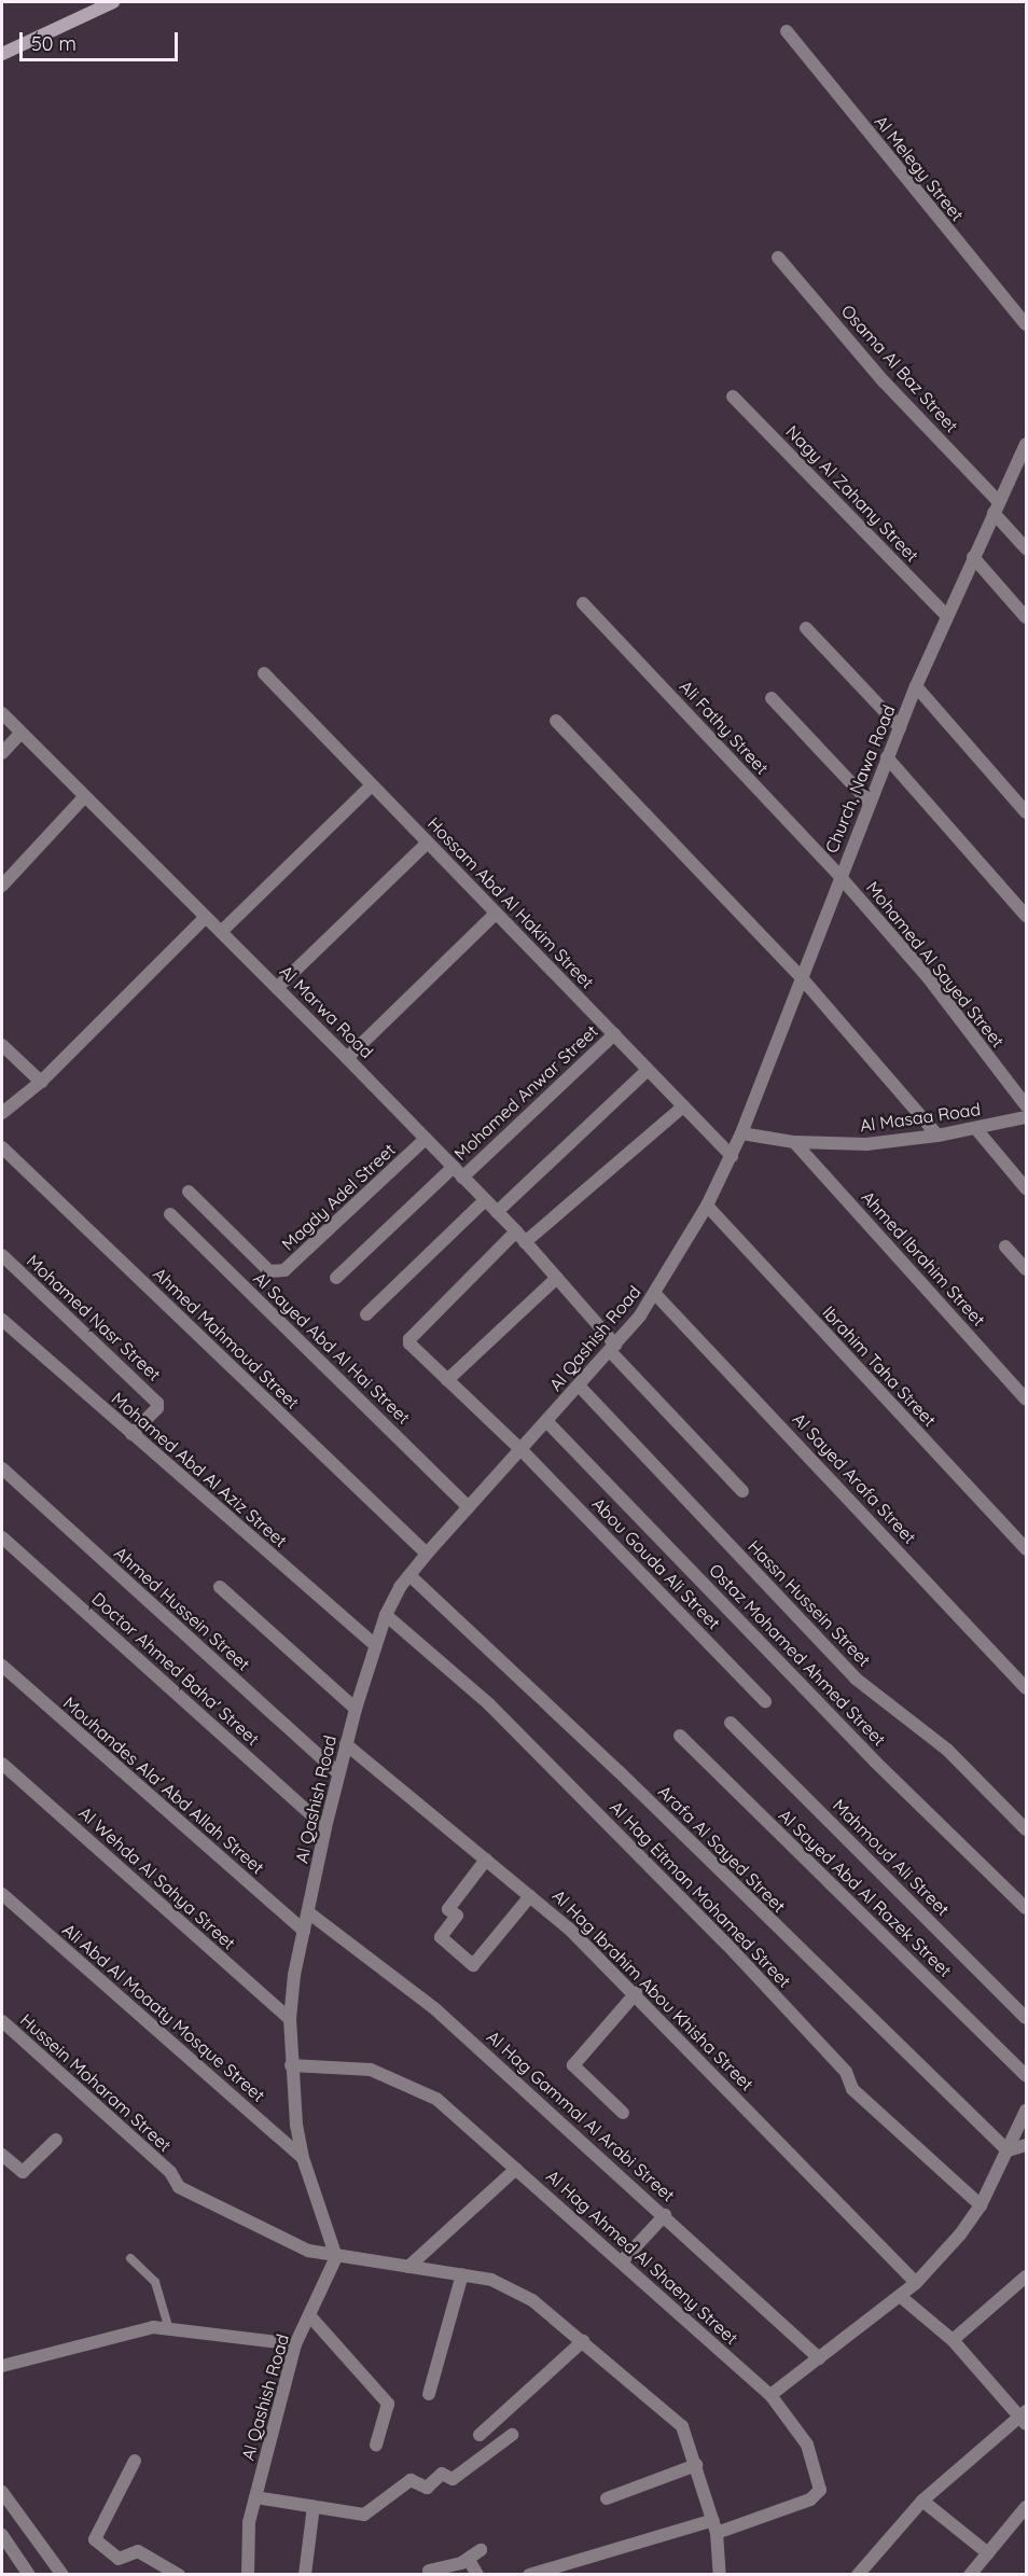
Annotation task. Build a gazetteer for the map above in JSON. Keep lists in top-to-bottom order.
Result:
{
  "streets": {
    "street": [
      "Al Melegy Street",
      "Osama Al Baz Street",
      "Nagy Al Zahany Street",
      "Ali Fathy Street",
      "Church, Nawa Road",
      "Hossam Abd Al Hakim Street",
      "Mohamed Al Sayed Street",
      "Al Marwa Road",
      "Mohamed Anwar Street",
      "Al Masaa Road",
      "Magdy Adel Street",
      "Ahmed Ibrahim Street",
      "Mohamed Nasr Street",
      "Ahmed Mahmoud Street",
      "Al Qashish Road",
      "Al Sayed Abd Al Hai Street",
      "Ibrahim Taha Street",
      "Mohamed Abd Al Aziz Street",
      "Al Sayed Arafa Street",
      "Abou Gouda Ali Street",
      "Hassn Hussein Street",
      "Ahmed Hussein Street",
      "Ostaz Mohamed Ahmed Street",
      "Doctor Ahmed Baha' Street",
      "Mouhandes Ala' Abd Allah Street",
      "Arafa Al Sayed Street",
      "Mahmoud Ali Street",
      "Al Wehda Al Sahya Street",
      "Al Sayed Abd Al Razek Street",
      "Al Hag Eitman Mohamed Street",
      "Al Hag Ibrahim Abou Khisha Street",
      "Ali Abd Al Moaaty Mosque Street",
      "Hussein Moharam Street",
      "Al Hag Gammal Al Arabi Street",
      "Al Hag Ahmed Al Shaeny Street"
    ]
  },
  "crossings": [
    ["Osama Al Baz Street", "Church, Nawa Road"],
    ["Nagy Al Zahany Street", "Church, Nawa Road"],
    ["Ali Fathy Street", "Church, Nawa Road"],
    ["Ali Fathy Street", "Mohamed Al Sayed Street"],
    ["Church, Nawa Road", "Mohamed Al Sayed Street"],
    ["Church, Nawa Road", "Al Masaa Road"],
    ["Church, Nawa Road", "Al Qashish Road"],
    ["Hossam Abd Al Hakim Street", "Mohamed Anwar Street"],
    ["Hossam Abd Al Hakim Street", "Al Qashish Road"],
    ["Al Marwa Road", "Mohamed Anwar Street"],
    ["Al Marwa Road", "Magdy Adel Street"],
    ["Al Marwa Road", "Al Qashish Road"],
    ["Al Marwa Road", "Abou Gouda Ali Street"],
    ["Al Masaa Road", "Ahmed Ibrahim Street"],
    ["Al Masaa Road", "Al Qashish Road"],
    ["Mohamed Nasr Street", "Mohamed Abd Al Aziz Street"],
    ["Ahmed Mahmoud Street", "Al Qashish Road"],
    ["Al Qashish Road", "Al Sayed Abd Al Hai Street"],
    ["Al Qashish Road", "Ibrahim Taha Street"],
    ["Al Qashish Road", "Mohamed Abd Al Aziz Street"],
    ["Al Qashish Road", "Al Sayed Arafa Street"],
    ["Al Qashish Road", "Abou Gouda Ali Street"],
    ["Al Qashish Road", "Hassn Hussein Street"],
    ["Al Qashish Road", "Ahmed Hussein Street"],
    ["Al Qashish Road", "Ostaz Mohamed Ahmed Street"],
    ["Al Qashish Road", "Doctor Ahmed Baha' Street"],
    ["Al Qashish Road", "Mouhandes Ala' Abd Allah Street"],
    ["Al Qashish Road", "Arafa Al Sayed Street"],
    ["Al Qashish Road", "Al Wehda Al Sahya Street"],
    ["Al Qashish Road", "Al Hag Eitman Mohamed Street"],
    ["Al Qashish Road", "Al Hag Ibrahim Abou Khisha Street"],
    ["Al Qashish Road", "Ali Abd Al Moaaty Mosque Street"],
    ["Al Qashish Road", "Hussein Moharam Street"],
    ["Al Qashish Road", "Al Hag Gammal Al Arabi Street"],
    ["Al Qashish Road", "Al Hag Ahmed Al Shaeny Street"],
    ["Hussein Moharam Street", "Al Hag Ahmed Al Shaeny Street"]
  ],
  "scale_bar": "50 m"
}
